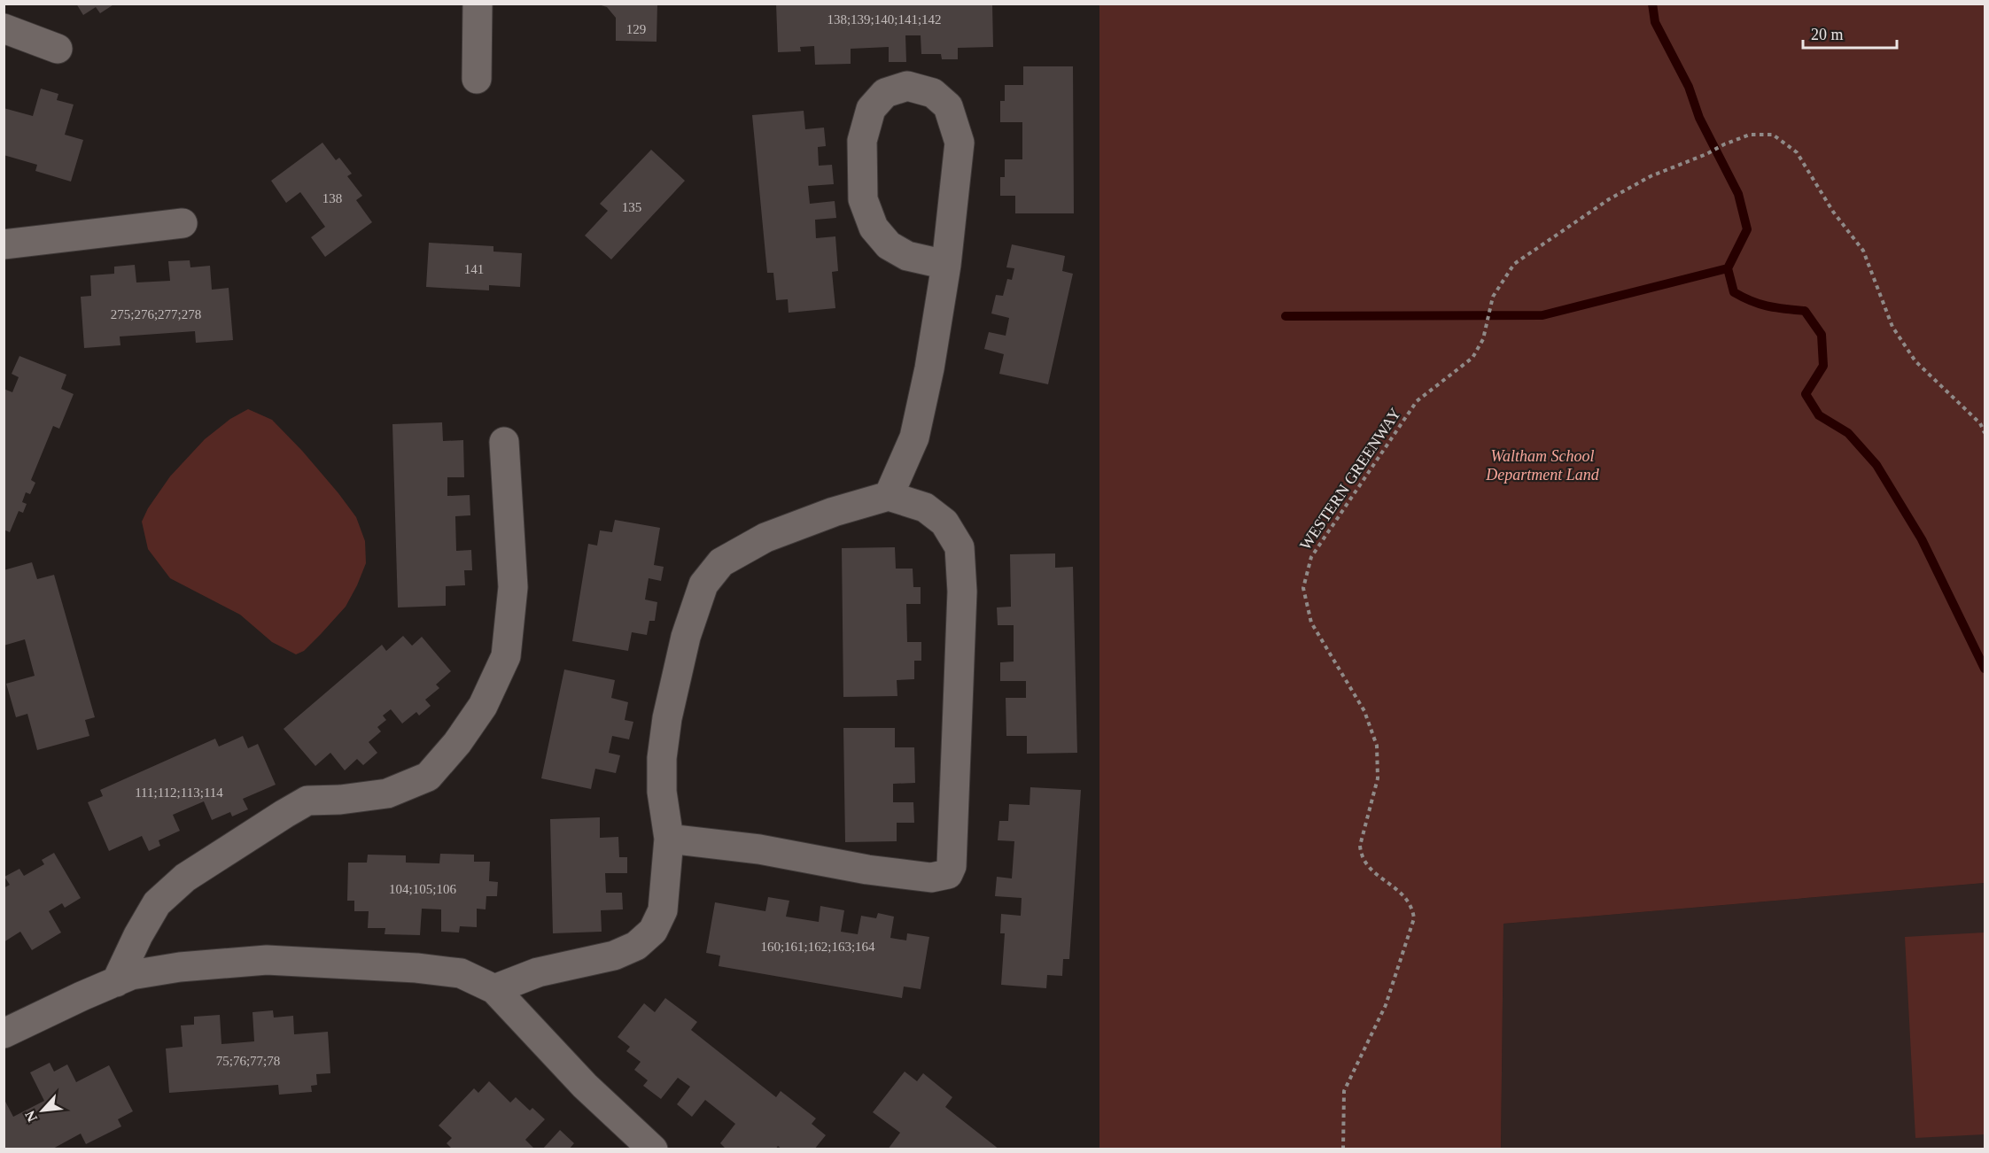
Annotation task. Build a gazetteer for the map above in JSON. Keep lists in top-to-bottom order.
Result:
{
  "streets": {
    "path": ["WESTERN GREENWAY"]
  },
  "parks": ["Waltham School Department Land"],
  "house_numbers": [
    "138;139;140;141;142",
    "129",
    "138",
    "135",
    "141",
    "275;276;277;278",
    "111;112;113;114",
    "104;105;106",
    "160;161;162;163;164",
    "75;76;77;78"
  ],
  "scale_bar": "20 m",
  "north": "bottom left"
}
